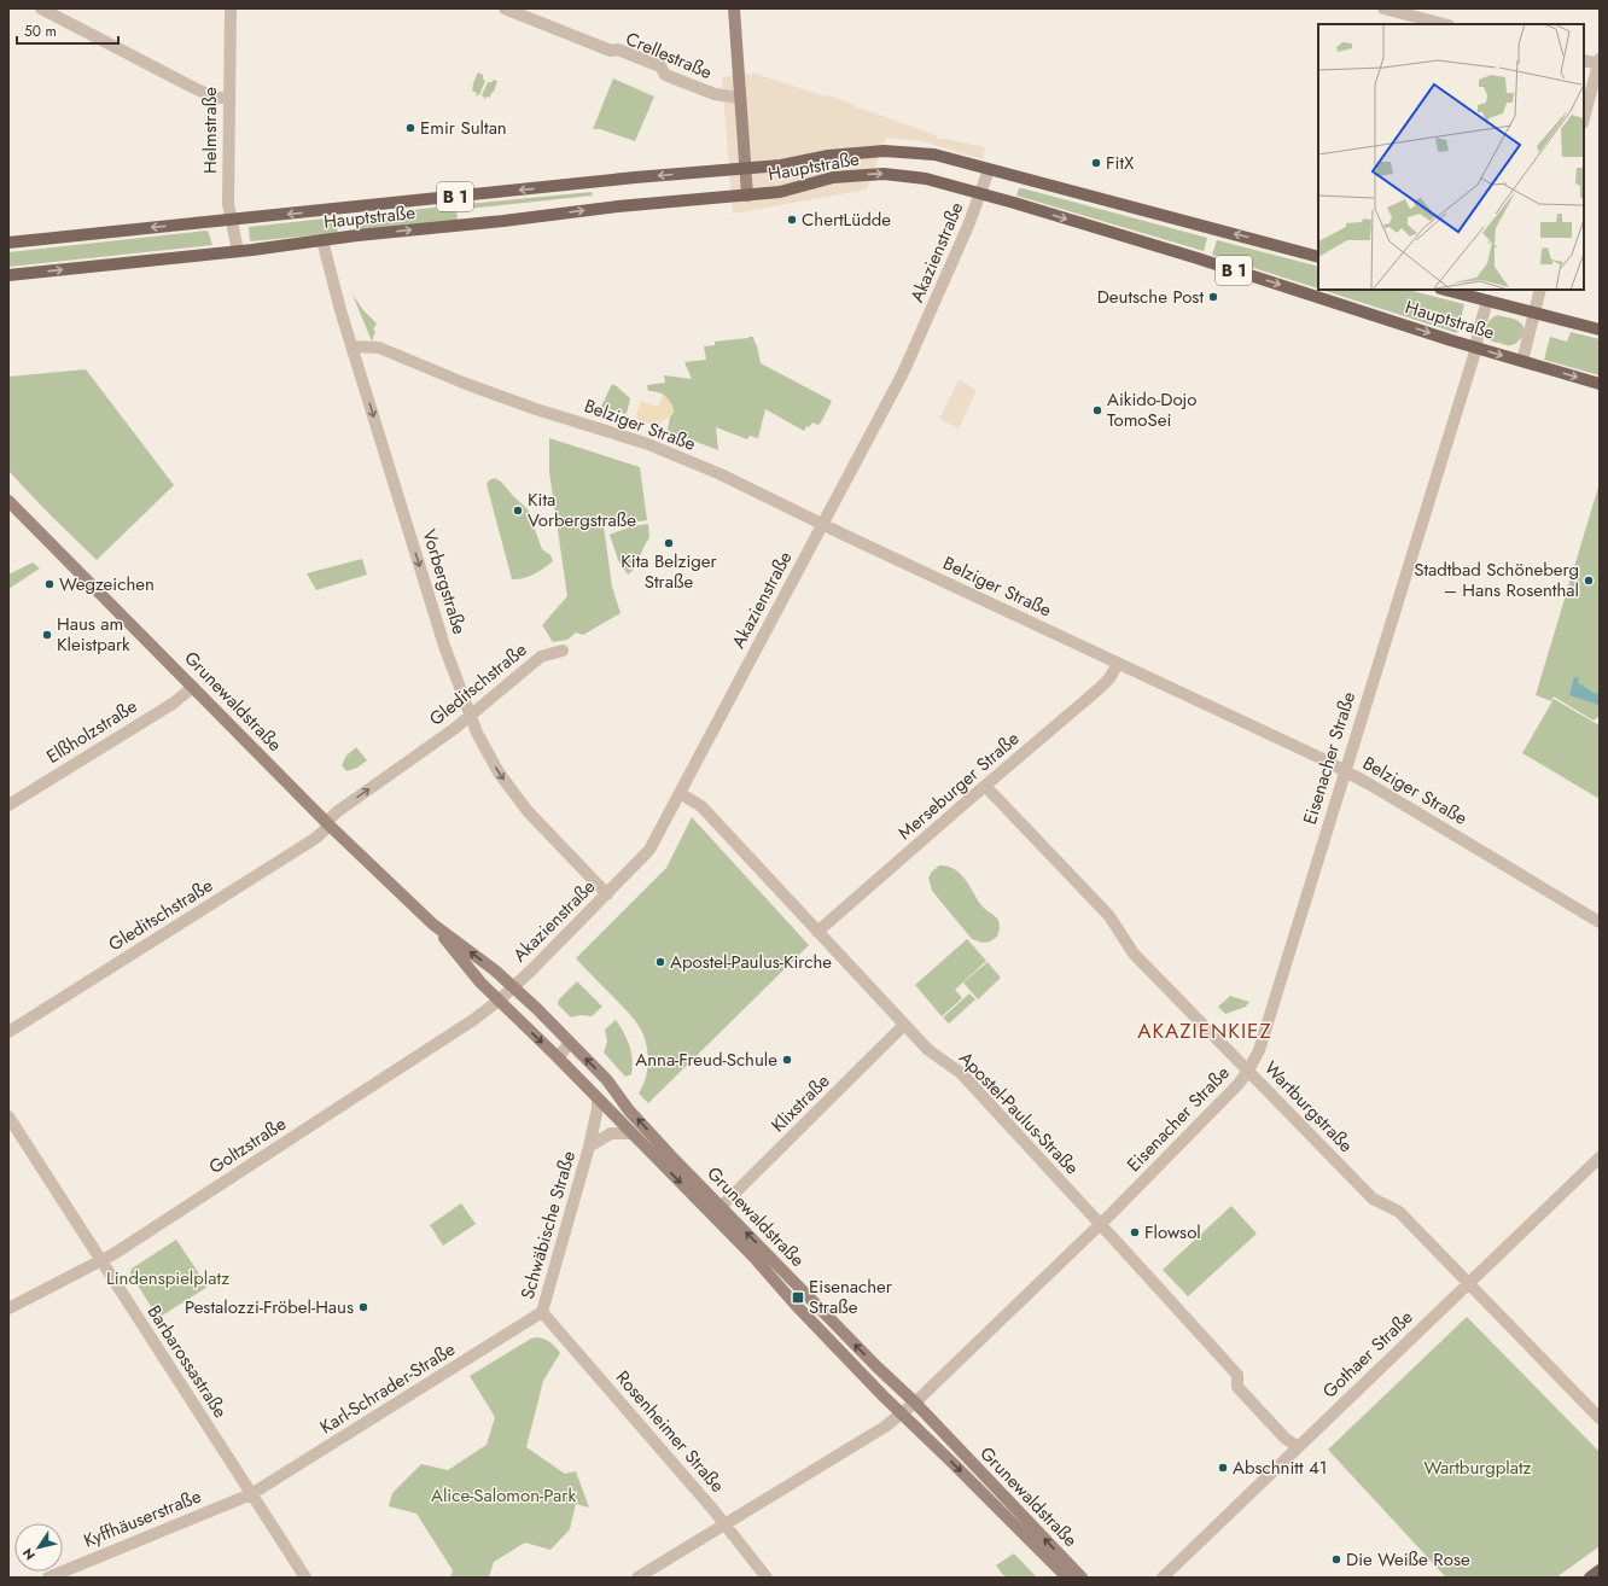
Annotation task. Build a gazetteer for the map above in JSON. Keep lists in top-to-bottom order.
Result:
{
  "streets": {
    "main road": ["Hauptstraße", "B 1", "Grunewaldstraße"],
    "street": [
      "Crellestraße",
      "Helmstraße",
      "Akazienstraße",
      "Belziger Straße",
      "Vorbergstraße",
      "Gleditschstraße",
      "Elßholzstraße",
      "Eisenacher Straße",
      "Merseburger Straße",
      "Klixstraße",
      "Wartburgstraße",
      "Apostel-Paulus-Straße",
      "Goltzstraße",
      "Schwäbische Straße",
      "Gothaer Straße",
      "Barbarossastraße",
      "Karl-Schrader-Straße",
      "Rosenheimer Straße",
      "Kyffhäuserstraße"
    ]
  },
  "crossings": [
    ["Helmstraße", "Hauptstraße"],
    ["Hauptstraße", "Akazienstraße"],
    ["Hauptstraße", "Vorbergstraße"],
    ["Hauptstraße", "Eisenacher Straße"],
    ["Akazienstraße", "Belziger Straße"],
    ["Akazienstraße", "Vorbergstraße"],
    ["Akazienstraße", "Grunewaldstraße"],
    ["Akazienstraße", "Apostel-Paulus-Straße"],
    ["Akazienstraße", "Goltzstraße"],
    ["Belziger Straße", "Vorbergstraße"],
    ["Belziger Straße", "Eisenacher Straße"],
    ["Belziger Straße", "Merseburger Straße"],
    ["Vorbergstraße", "Gleditschstraße"],
    ["Gleditschstraße", "Grunewaldstraße"],
    ["Grunewaldstraße", "Elßholzstraße"],
    ["Grunewaldstraße", "Eisenacher Straße"],
    ["Grunewaldstraße", "Klixstraße"],
    ["Grunewaldstraße", "Goltzstraße"],
    ["Grunewaldstraße", "Schwäbische Straße"],
    ["Eisenacher Straße", "Wartburgstraße"],
    ["Eisenacher Straße", "Apostel-Paulus-Straße"],
    ["Eisenacher Straße", "Rosenheimer Straße"],
    ["Merseburger Straße", "Wartburgstraße"],
    ["Merseburger Straße", "Apostel-Paulus-Straße"],
    ["Klixstraße", "Apostel-Paulus-Straße"],
    ["Wartburgstraße", "Gothaer Straße"],
    ["Apostel-Paulus-Straße", "Gothaer Straße"],
    ["Goltzstraße", "Barbarossastraße"],
    ["Schwäbische Straße", "Karl-Schrader-Straße"],
    ["Schwäbische Straße", "Rosenheimer Straße"],
    ["Barbarossastraße", "Karl-Schrader-Straße"],
    ["Barbarossastraße", "Kyffhäuserstraße"],
    ["Karl-Schrader-Straße", "Rosenheimer Straße"],
    ["Karl-Schrader-Straße", "Kyffhäuserstraße"]
  ],
  "one_way": ["Vorbergstraße"],
  "districts": ["AKAZIENKIEZ"],
  "parks": ["Lindenspielplatz", "Wartburgplatz", "Alice-Salomon-Park"],
  "places": {
    "other": [
      "Emir Sultan",
      "FitX",
      "ChertLüdde",
      "Deutsche Post",
      "Aikido-Dojo TomoSei",
      "Kita Vorbergstraße",
      "Kita Belziger Straße",
      "Stadtbad Schöneberg – Hans Rosenthal",
      "Wegzeichen",
      "Haus am Kleistpark",
      "Apostel-Paulus-Kirche",
      "Anna-Freud-Schule",
      "Flowsol",
      "Pestalozzi-Fröbel-Haus",
      "Abschnitt 41",
      "Die Weiße Rose"
    ],
    "transit": ["Eisenacher Straße"]
  },
  "scale_bar": "50 m",
  "north": "bottom left"
}
